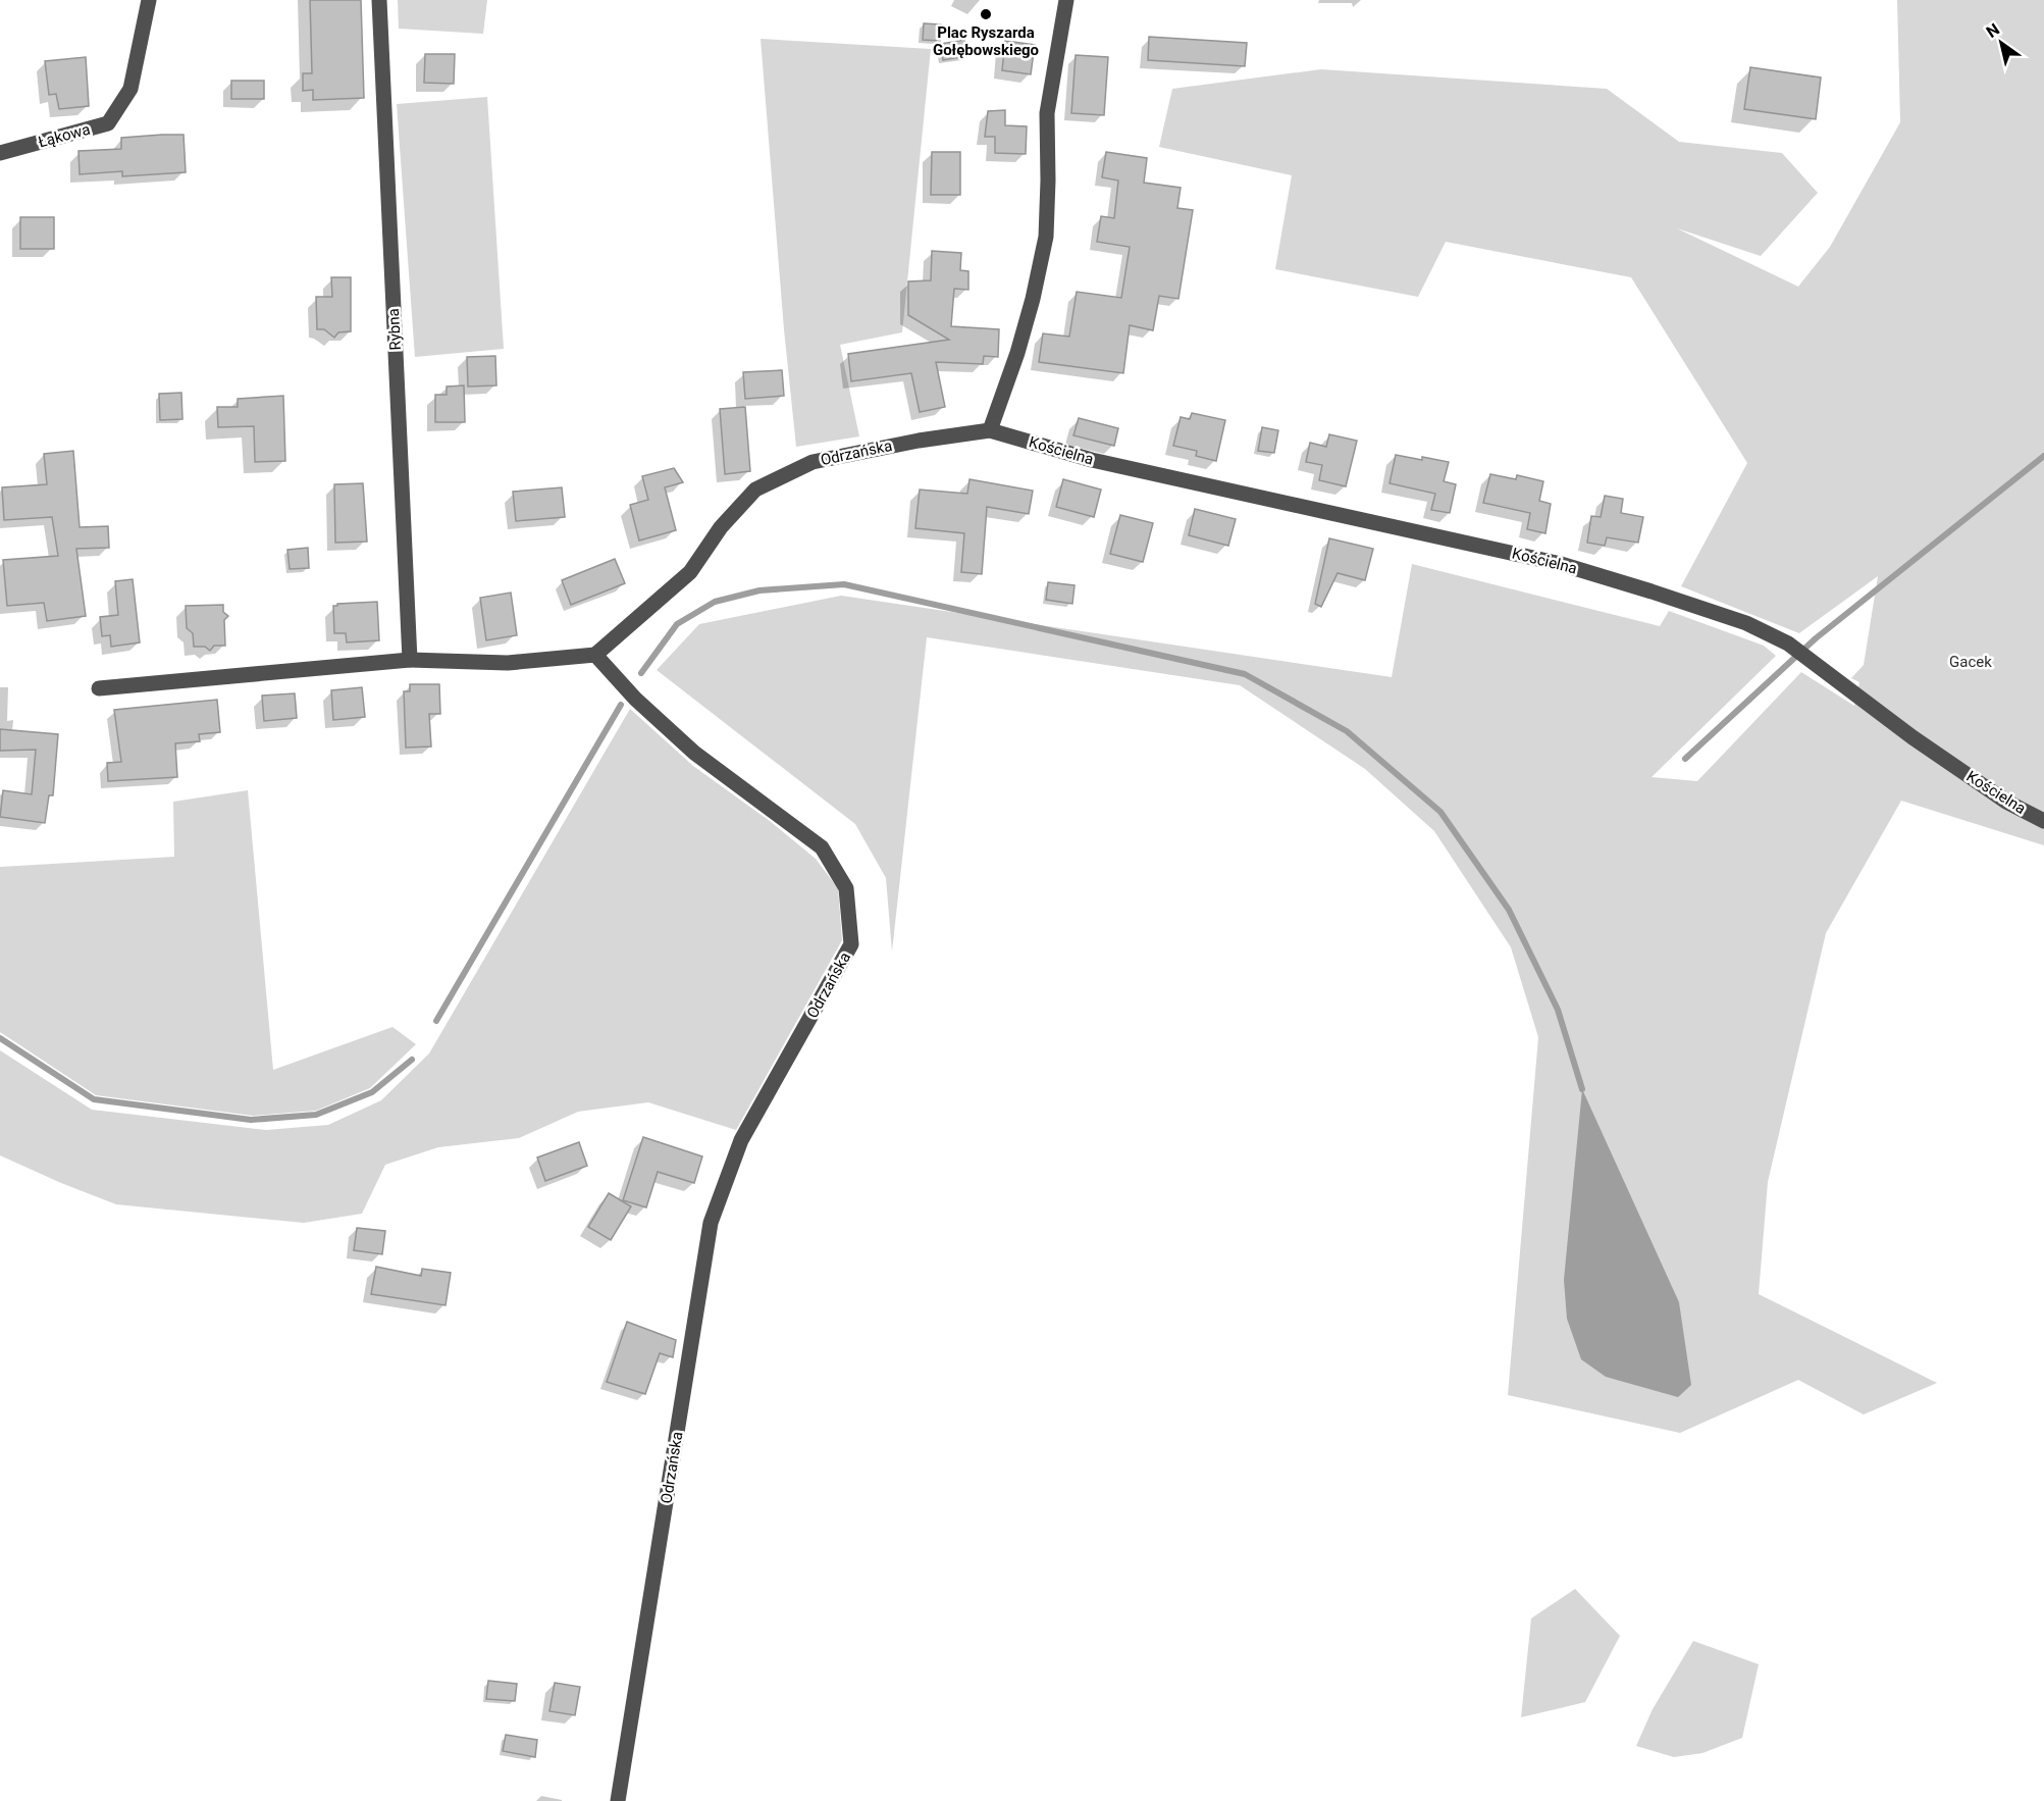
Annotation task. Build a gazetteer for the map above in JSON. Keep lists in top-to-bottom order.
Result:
{
  "streets": {
    "street": [
      "Łąkowa",
      "Rybna",
      "Kościelna",
      "Odrzańska"
    ]
  },
  "crossings": [
    ["Kościelna", "Odrzańska"]
  ],
  "parks": ["Gacek"],
  "places": ["Plac Ryszarda Gołębowskiego"],
  "north": "top left"
}
